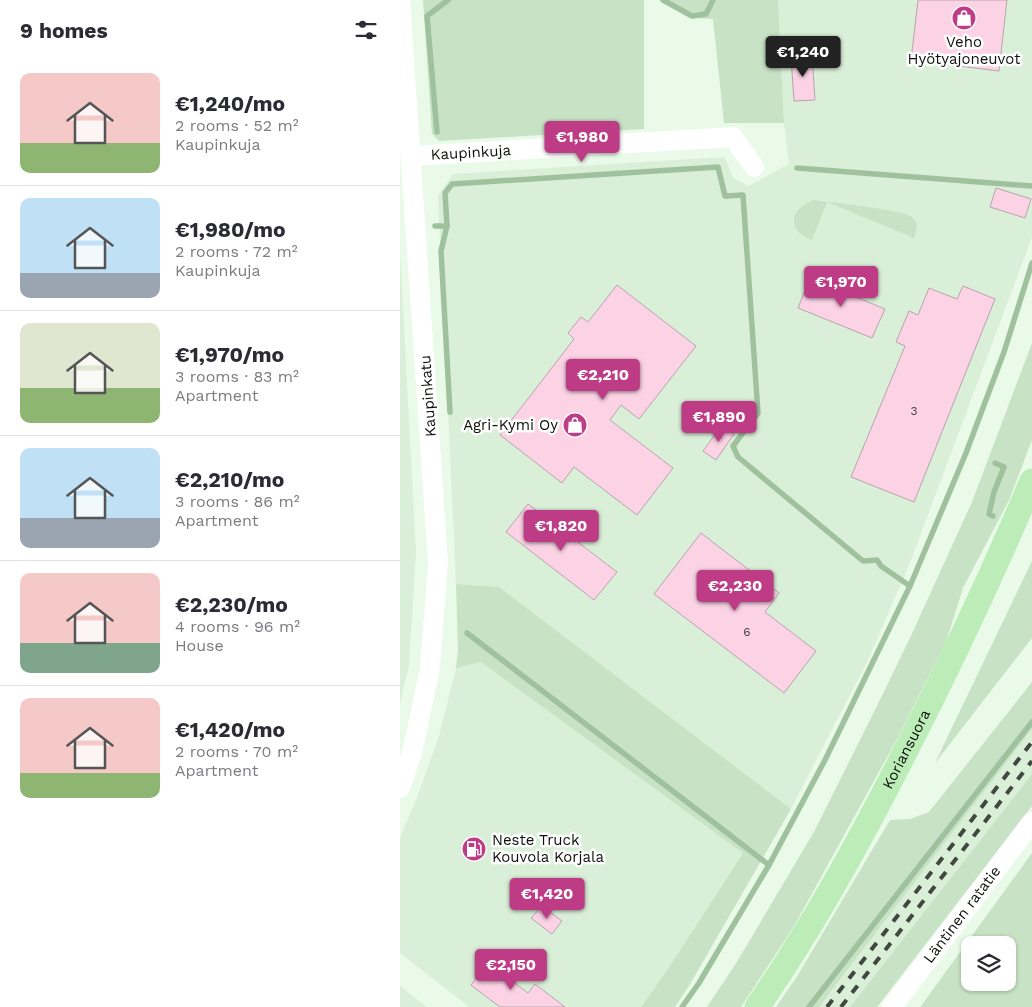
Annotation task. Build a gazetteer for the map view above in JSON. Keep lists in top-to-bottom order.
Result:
{
  "streets": {
    "main road": ["Koriansuora"],
    "street": ["Kaupinkuja", "Kaupinkatu", "Läntinen ratatie"]
  },
  "crossings": [
    ["Kaupinkuja", "Kaupinkatu"]
  ],
  "places": {
    "shop": ["Veho Hyötyajoneuvot", "Agri-Kymi Oy"],
    "fuel station": ["Neste Truck Kouvola Korjala"]
  },
  "house_numbers": ["3", "6"],
  "page": {
    "heading": "9 homes",
    "price": [
      "€1,240",
      "€1,980",
      "€1,970",
      "€2,210",
      "€1,890",
      "€1,820",
      "€2,230",
      "€1,420",
      "€2,150"
    ],
    "list": [
      {
        "name": "€1,240/mo",
        "note": "2 rooms · 52 m² · Kaupinkuja"
      },
      {
        "name": "€1,980/mo",
        "note": "2 rooms · 72 m² · Kaupinkuja"
      },
      {
        "name": "€1,970/mo",
        "note": "3 rooms · 83 m² · Apartment"
      },
      {
        "name": "€2,210/mo",
        "note": "3 rooms · 86 m² · Apartment"
      },
      {
        "name": "€2,230/mo",
        "note": "4 rooms · 96 m² · House"
      },
      {
        "name": "€1,420/mo",
        "note": "2 rooms · 70 m² · Apartment"
      }
    ]
  }
}
